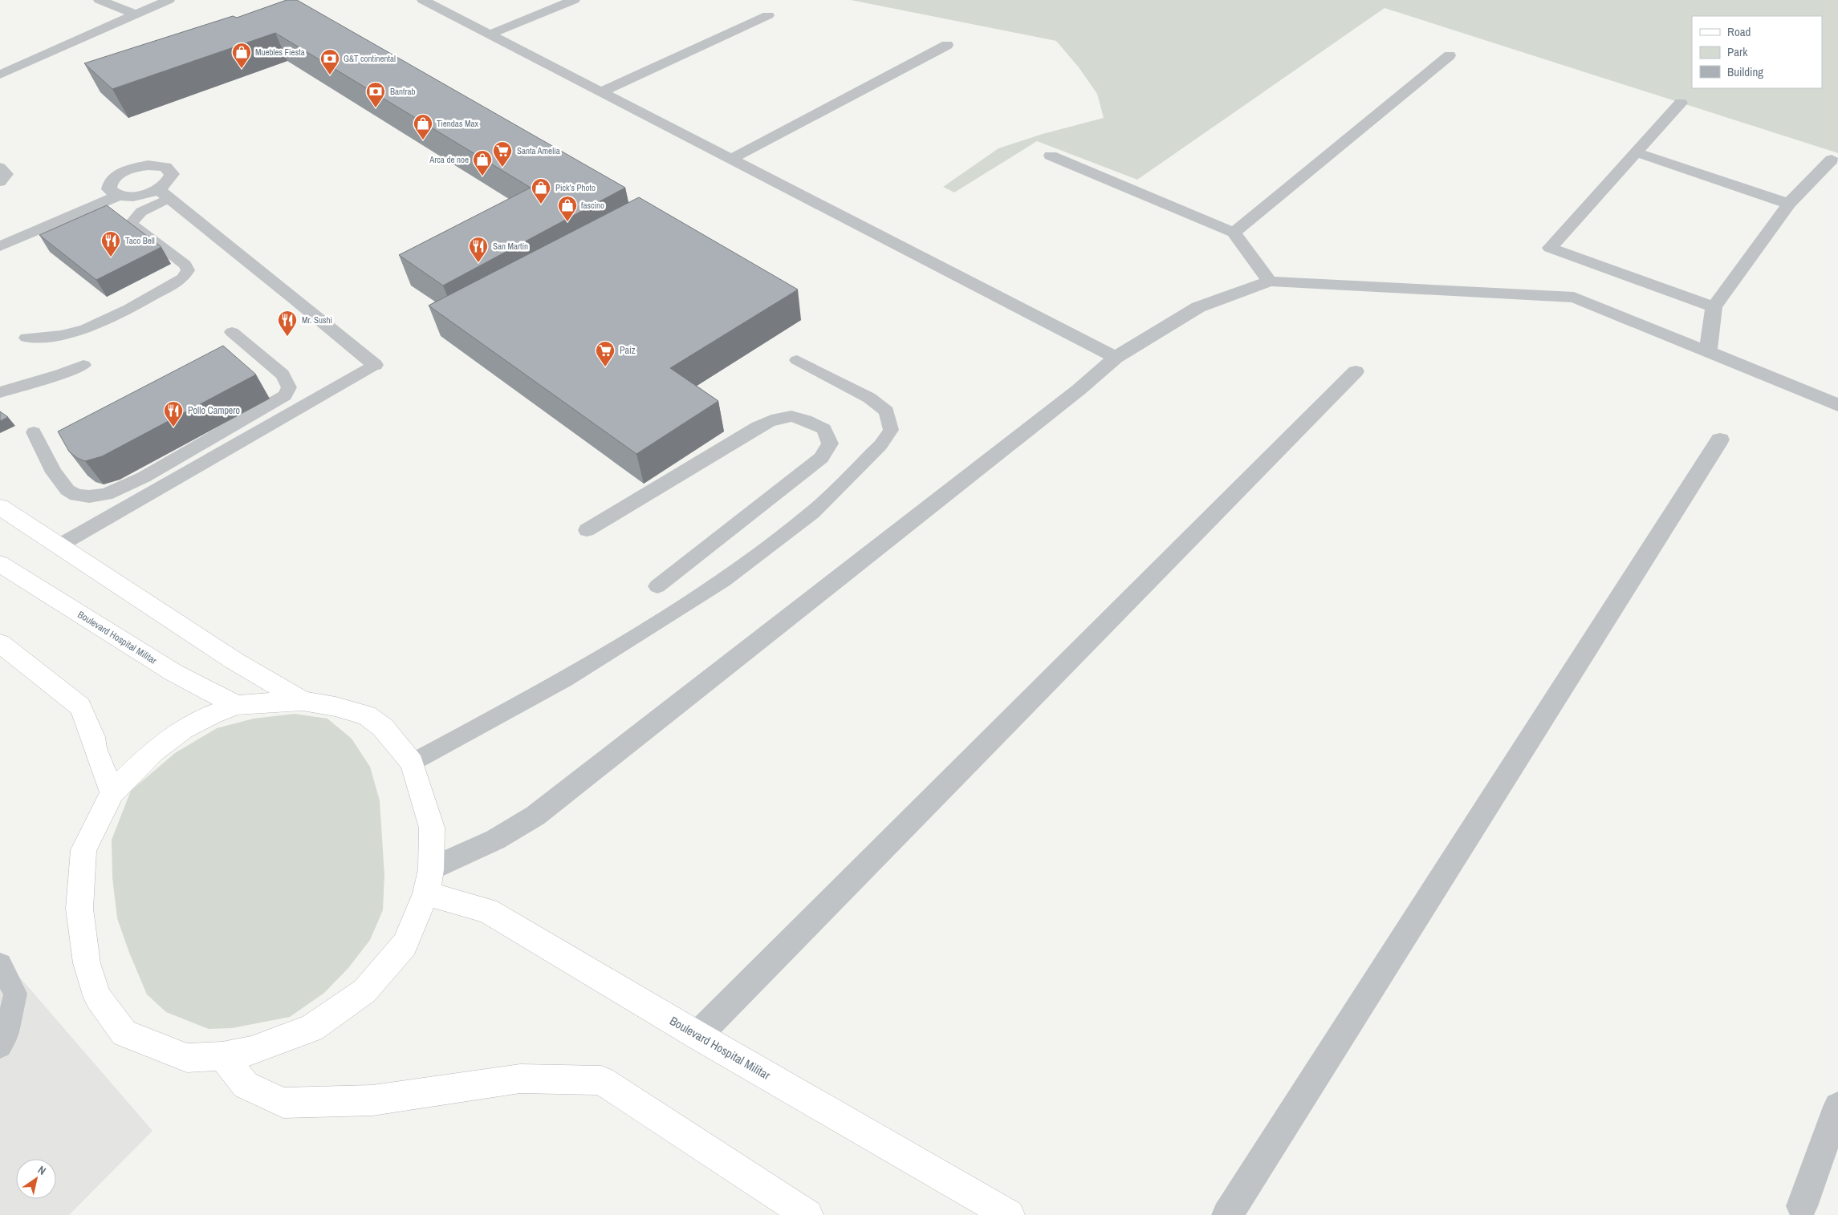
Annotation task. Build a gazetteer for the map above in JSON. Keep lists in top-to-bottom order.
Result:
{
  "streets": {
    "main road": ["Boulevard Hospital Militar"]
  },
  "places": {
    "shop": [
      "Muebles Fiesta",
      "Tiendas Max",
      "Arca de noe",
      "Pick’s Photo",
      "fascino"
    ],
    "bank": ["G&T continental", "Bantrab"],
    "supermarket": ["Santa Amelia", "Paíz"],
    "restaurant": [
      "Taco Bell",
      "San Martín",
      "Mr. Sushi",
      "Pollo Campero"
    ]
  },
  "legend": ["Road", "Park", "Building"],
  "north": "top right"
}
